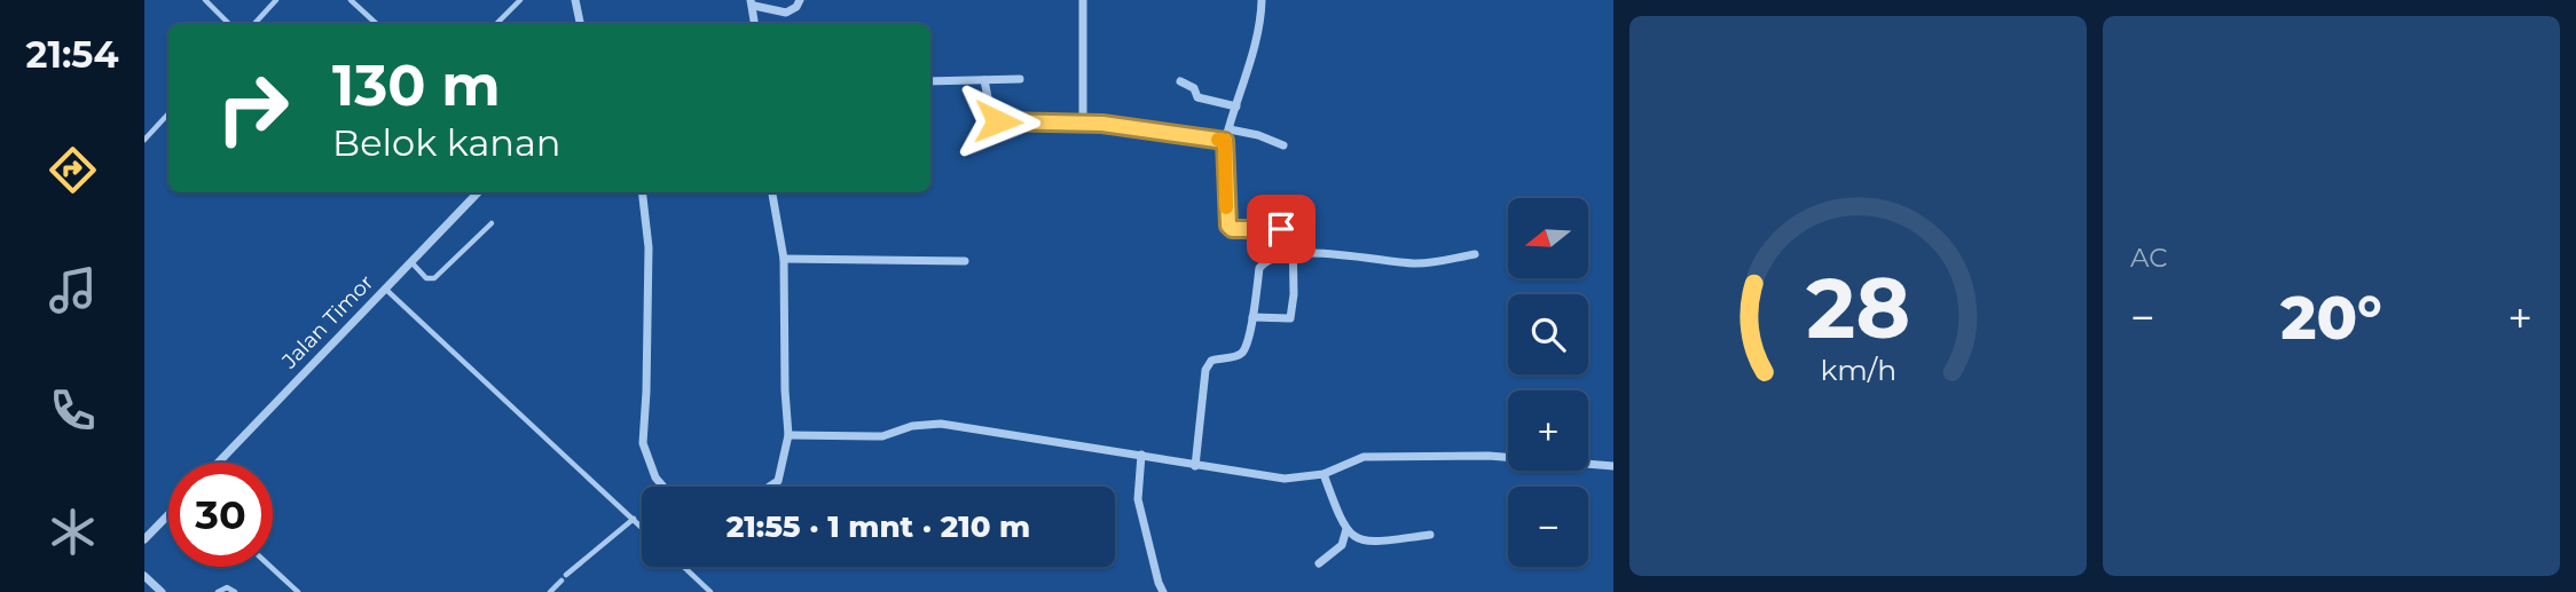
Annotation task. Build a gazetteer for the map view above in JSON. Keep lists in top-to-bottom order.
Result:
{
  "streets": {
    "street": ["Jalan Timor"]
  },
  "north": "left",
  "page": {
    "tabs": "21:54",
    "tile": "AC",
    "turn": ["130 m", "Belok kanan"],
    "map_buttons": ["+", "−"],
    "heat": ["−", "20°", "+"],
    "limit": "30",
    "trip": "21:55 · 1 mnt · 210 m",
    "gauge": ["28", "km/h"]
  }
}
